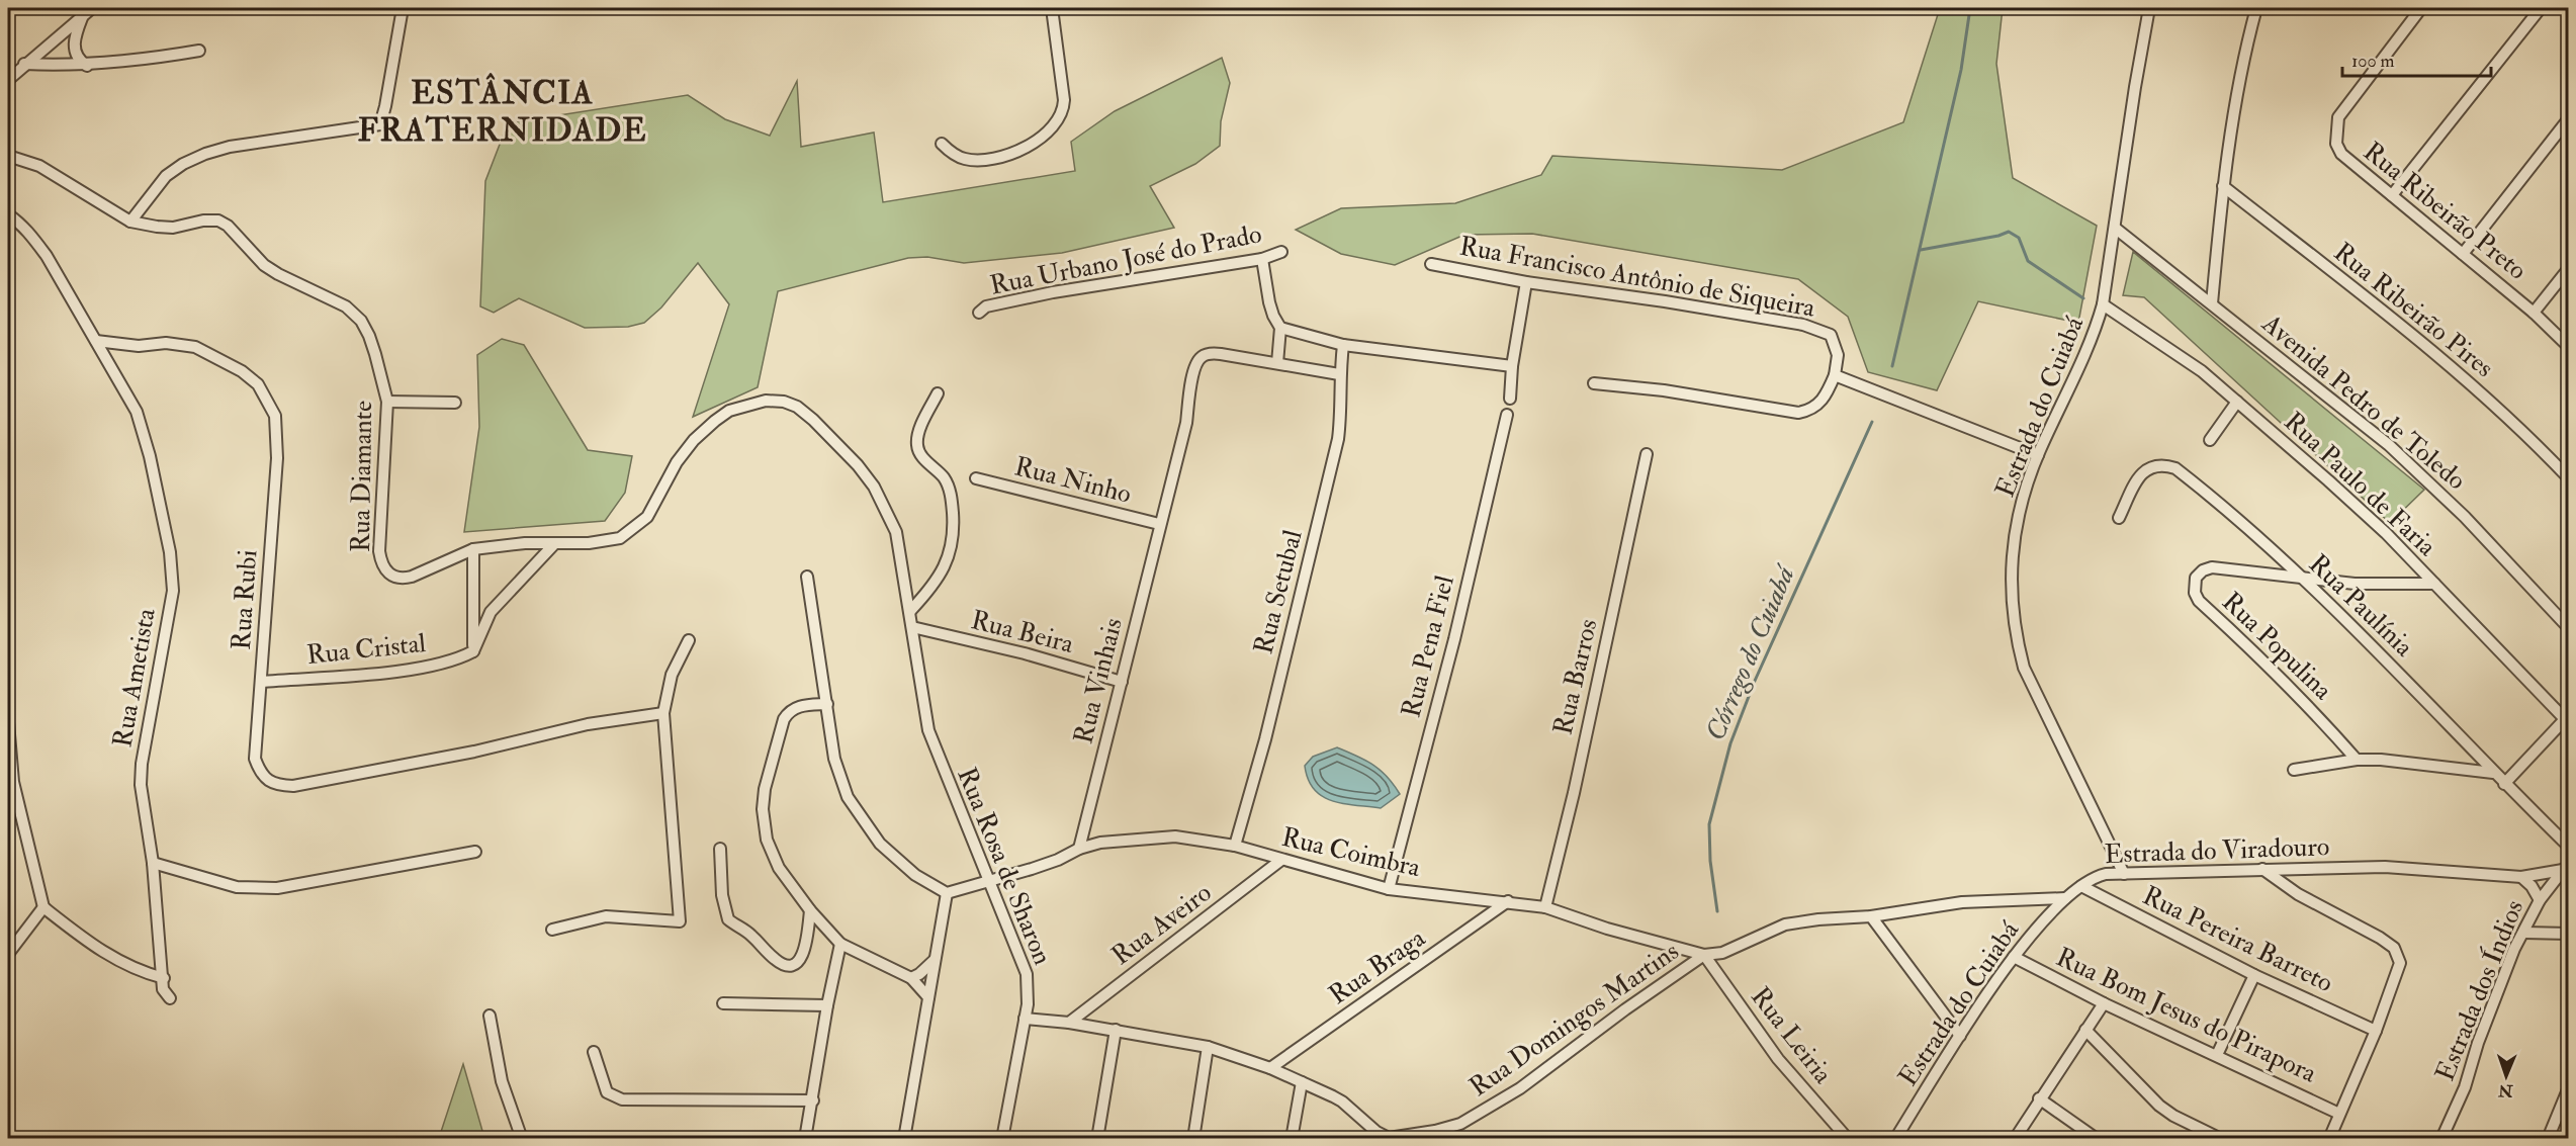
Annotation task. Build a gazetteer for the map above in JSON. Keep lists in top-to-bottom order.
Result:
{
  "streets": {
    "street": [
      "Rua Ribeirão Preto",
      "Rua Urbano José do Prado",
      "Rua Francisco Antônio de Siqueira",
      "Rua Ribeirão Pires",
      "Avenida Pedro de Toledo",
      "Estrada do Cuiabá",
      "Rua Diamante",
      "Rua Ninho",
      "Rua Paulo de Faria",
      "Rua Setubal",
      "Rua Rubi",
      "Rua Paulínia",
      "Rua Beira",
      "Rua Populina",
      "Rua Pena Fiel",
      "Rua Cristal",
      "Rua Barros",
      "Rua Ametista",
      "Rua Vinhais",
      "Estrada do Viradouro",
      "Rua Coimbra",
      "Rua Rosa de Sharon",
      "Rua Aveiro",
      "Rua Pereira Barreto",
      "Rua Braga",
      "Estrada dos Índios",
      "Rua Bom Jesus do Pirapora",
      "Rua Domingos Martins",
      "Rua Leiria"
    ]
  },
  "crossings": [
    ["Avenida Pedro de Toledo", "Estrada do Cuiabá"],
    ["Estrada do Cuiabá", "Rua Paulo de Faria"],
    ["Estrada do Cuiabá", "Estrada do Viradouro"],
    ["Estrada do Cuiabá", "Rua Bom Jesus do Pirapora"],
    ["Rua Diamante", "Rua Rosa de Sharon"],
    ["Rua Ninho", "Rua Vinhais"],
    ["Rua Paulo de Faria", "Rua Populina"],
    ["Rua Setubal", "Rua Coimbra"],
    ["Rua Rubi", "Rua Cristal"],
    ["Rua Rubi", "Rua Ametista"],
    ["Rua Paulínia", "Rua Populina"],
    ["Rua Beira", "Rua Vinhais"],
    ["Rua Beira", "Rua Rosa de Sharon"],
    ["Rua Pena Fiel", "Rua Coimbra"],
    ["Rua Barros", "Rua Coimbra"],
    ["Rua Vinhais", "Rua Coimbra"],
    ["Estrada do Viradouro", "Rua Pereira Barreto"],
    ["Estrada do Viradouro", "Estrada dos Índios"],
    ["Rua Coimbra", "Rua Rosa de Sharon"],
    ["Rua Coimbra", "Rua Aveiro"],
    ["Rua Coimbra", "Rua Braga"],
    ["Rua Coimbra", "Rua Domingos Martins"],
    ["Rua Coimbra", "Rua Leiria"],
    ["Rua Rosa de Sharon", "Rua Domingos Martins"],
    ["Rua Aveiro", "Rua Domingos Martins"],
    ["Rua Braga", "Rua Domingos Martins"],
    ["Rua Domingos Martins", "Rua Leiria"]
  ],
  "districts": ["ESTÂNCIA FRATERNIDADE"],
  "water": ["Córrego do Cuiabá"],
  "scale_bar": "100 m",
  "north": "bottom"
}
